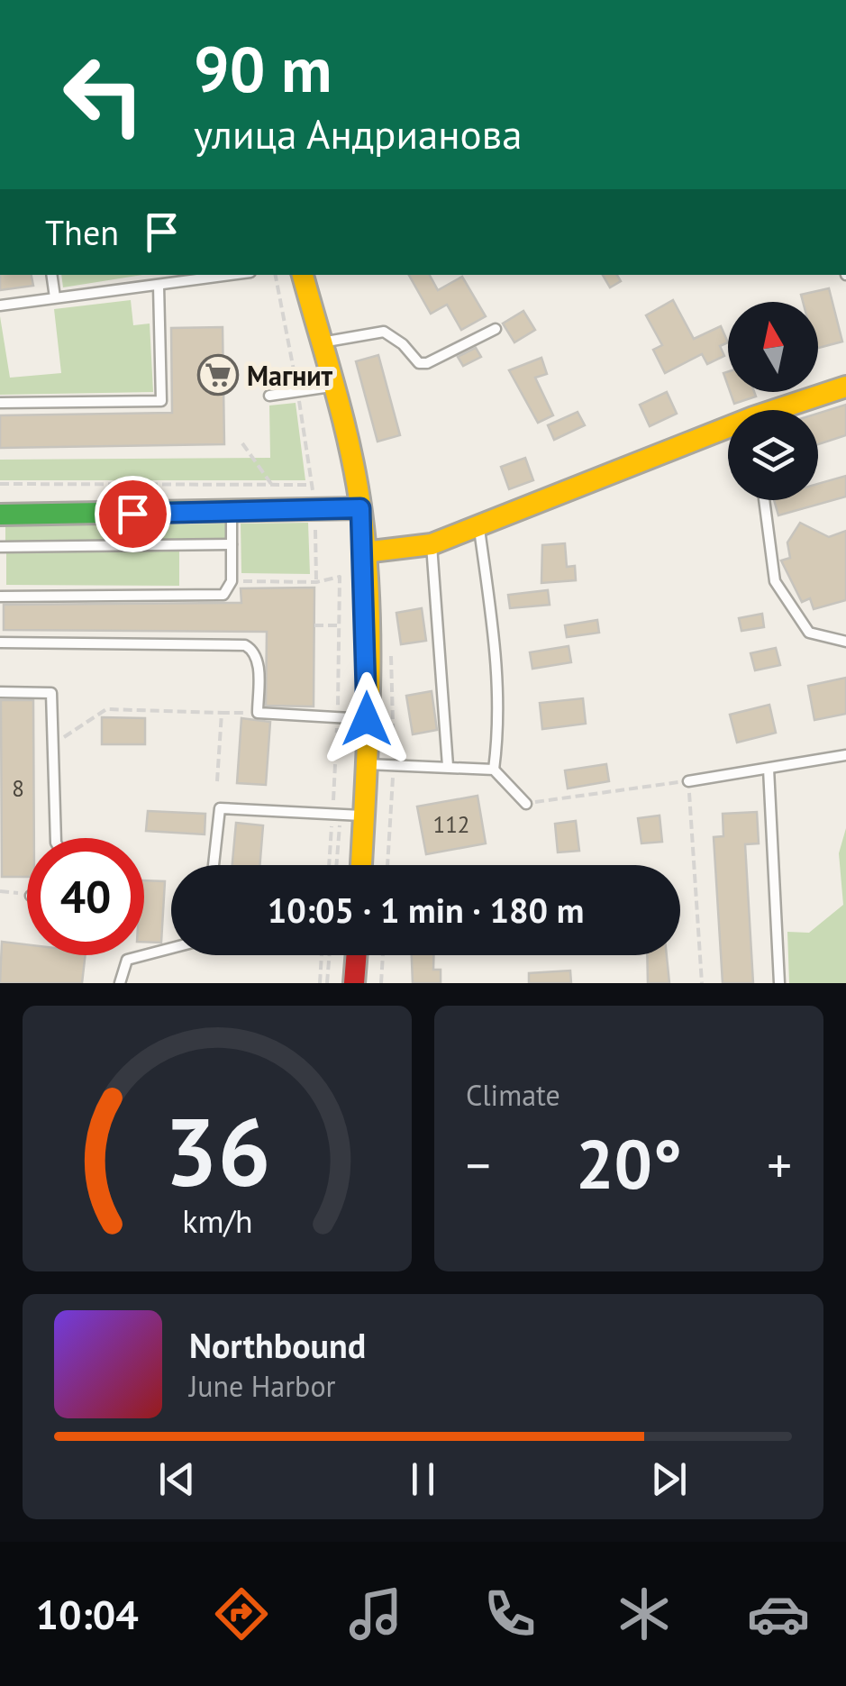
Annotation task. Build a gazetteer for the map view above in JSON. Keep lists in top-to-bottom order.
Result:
{
  "places": {
    "supermarket": ["Магнит"]
  },
  "house_numbers": ["8", "112"],
  "north": "top",
  "page": {
    "turn": ["90 m", "улица Андрианова"],
    "then": "Then",
    "limit": "40",
    "trip": "10:05 · 1 min · 180 m",
    "tile": "Climate",
    "heat": ["−", "20°", "+"],
    "song": ["Northbound", "June Harbor"],
    "tabs": "10:04",
    "gauge": ["36", "km/h"]
  }
}
